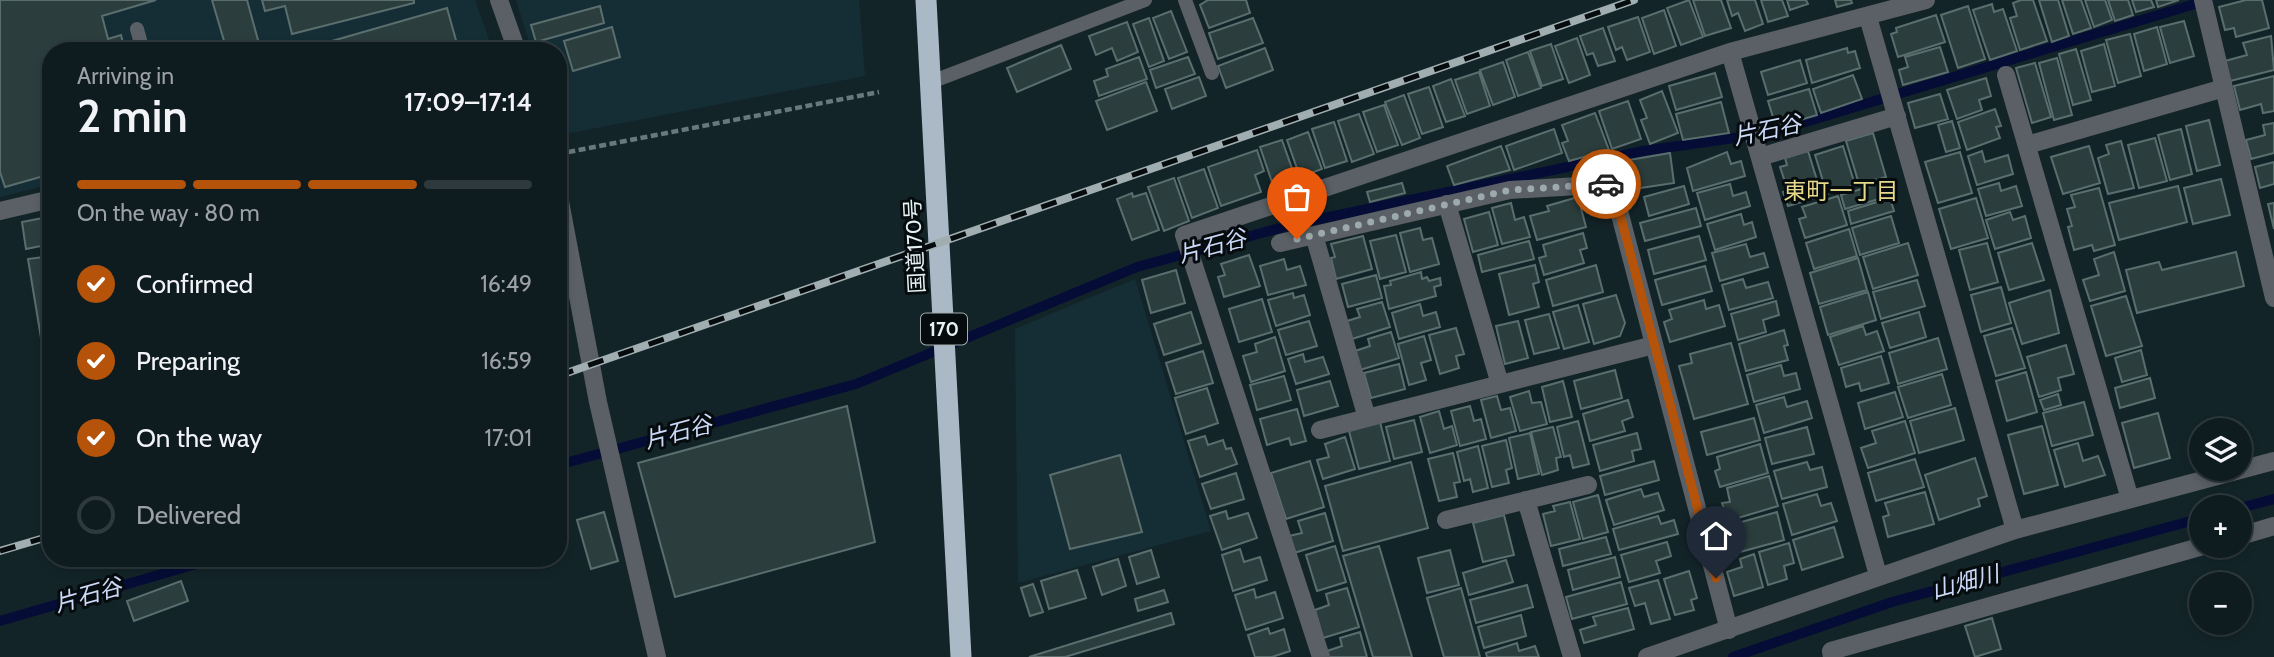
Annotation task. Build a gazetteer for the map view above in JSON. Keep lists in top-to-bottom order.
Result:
{
  "streets": {
    "highway": ["国道170号", "170"]
  },
  "districts": ["東町一丁目"],
  "water": ["片石谷", "山畑川"],
  "page": {
    "heading": ["2 min", "Arriving in", "17:09–17:14"],
    "bar": "On the way · 80 m",
    "list": [
      ["Confirmed", "16:49"],
      ["Preparing", "16:59"],
      ["On the way", "17:01"],
      "Delivered"
    ],
    "map_buttons": ["+", "−"]
  }
}
